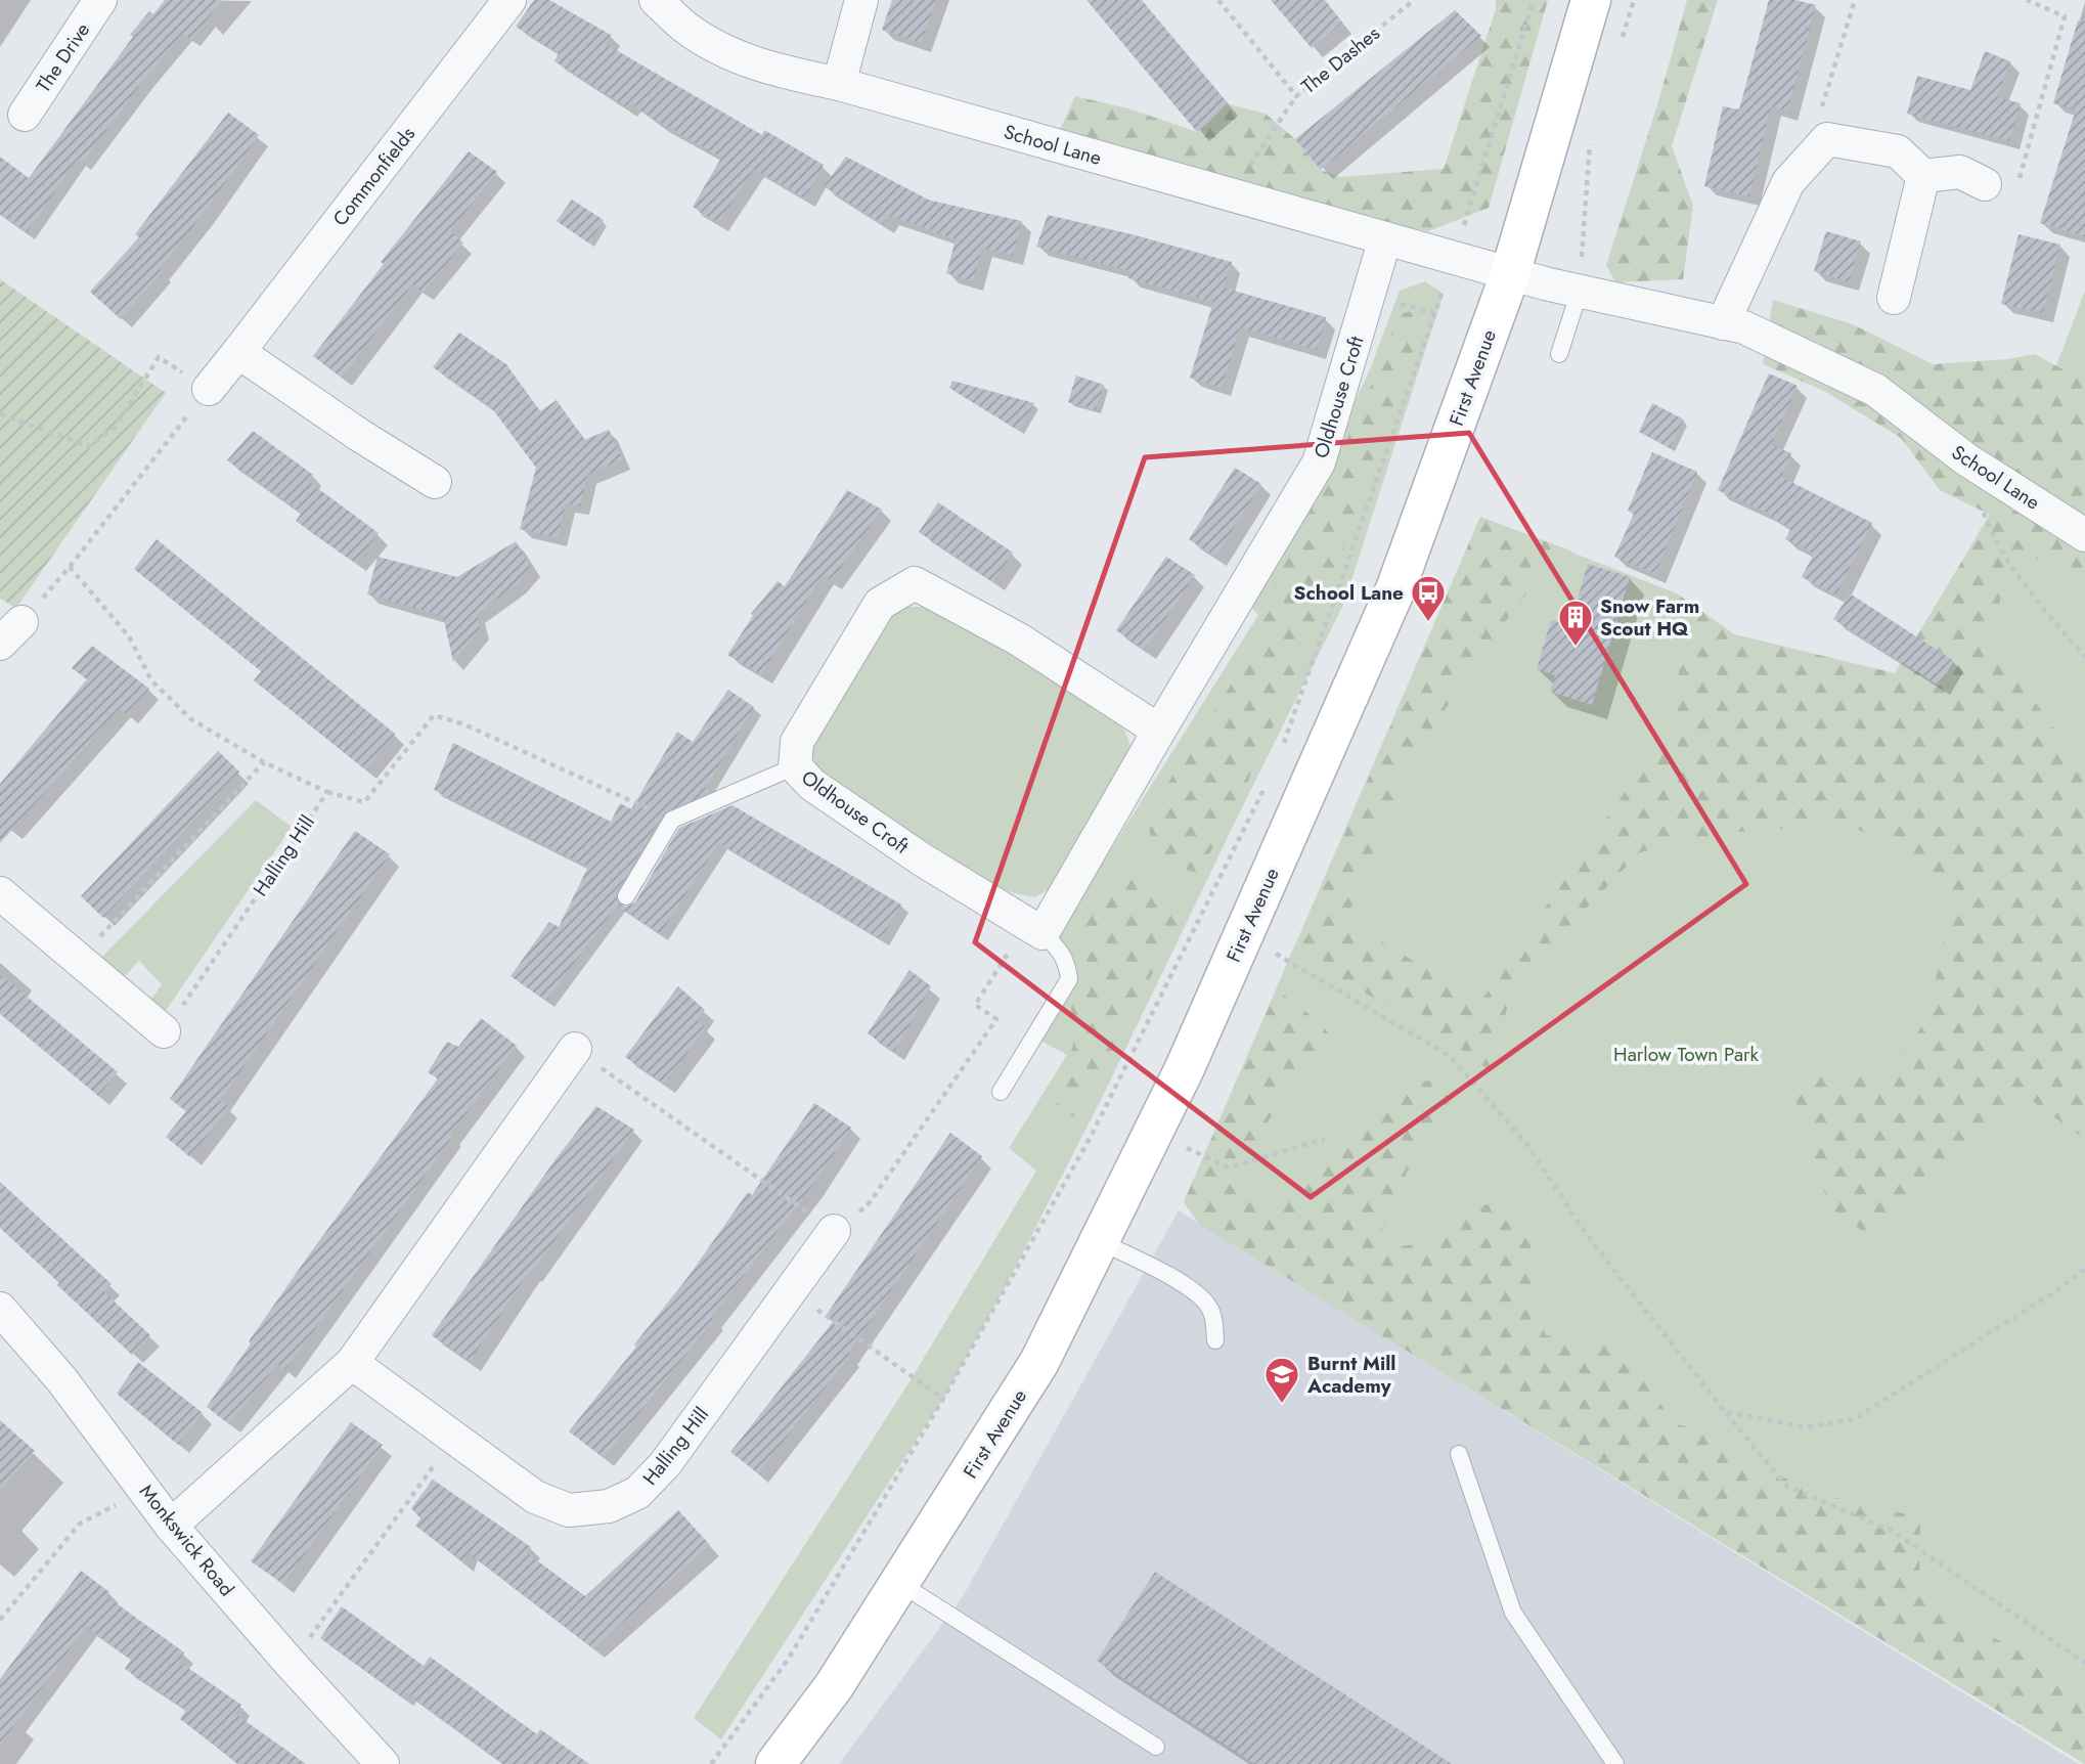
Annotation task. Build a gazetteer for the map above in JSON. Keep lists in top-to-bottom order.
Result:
{
  "streets": {
    "street": [
      "The Drive",
      "School Lane",
      "Commonfields",
      "First Avenue",
      "Oldhouse Croft",
      "Halling Hill",
      "Monkswick Road"
    ],
    "path": ["The Dashes"]
  },
  "crossings": [
    ["School Lane", "First Avenue"],
    ["School Lane", "Oldhouse Croft"]
  ],
  "parks": ["Harlow Town Park"],
  "places": {
    "bus stop": ["School Lane"],
    "building": ["Snow Farm Scout HQ"],
    "school or university": ["Burnt Mill Academy"]
  }
}
